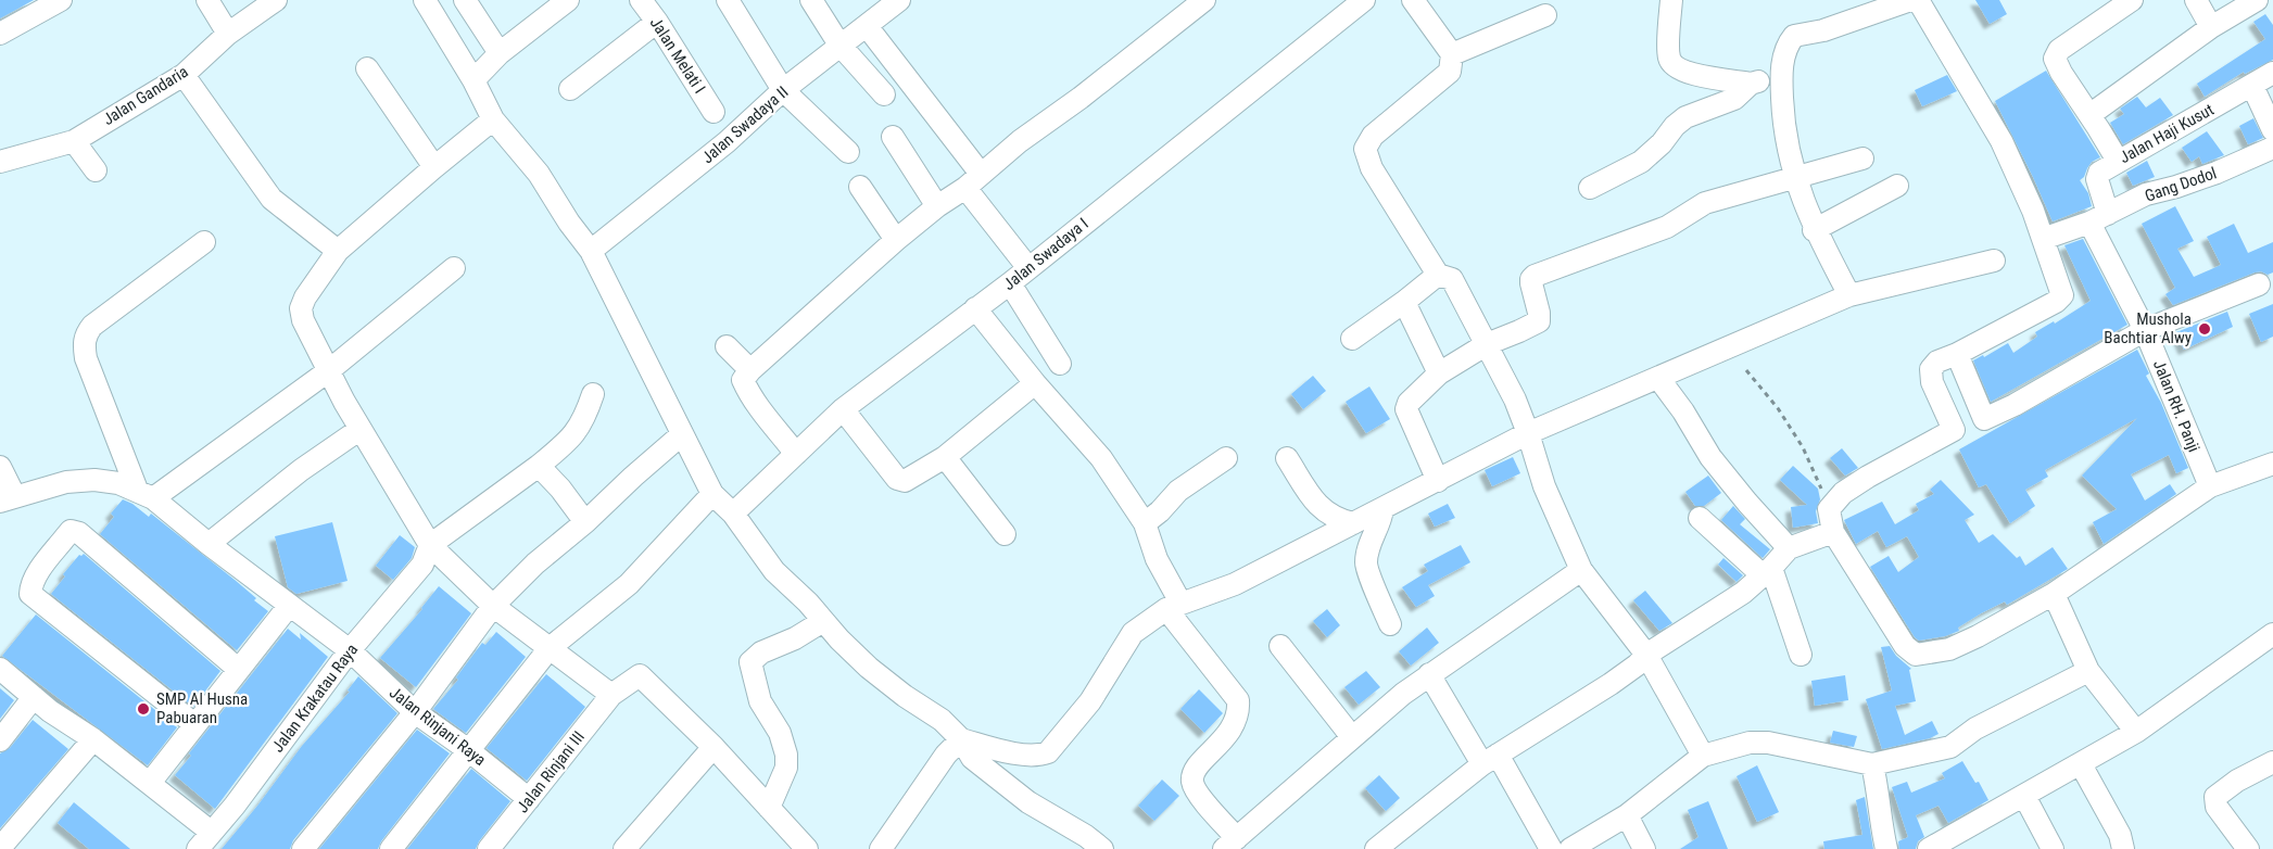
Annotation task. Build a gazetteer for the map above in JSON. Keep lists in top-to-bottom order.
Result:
{
  "streets": {
    "street": [
      "Jalan Melati I",
      "Jalan Gandaria",
      "Jalan Swadaya II",
      "Jalan Haji Kusut",
      "Gang Dodol",
      "Jalan Swadaya I",
      "Jalan RH. Panji",
      "Jalan Krakatau Raya",
      "Jalan Rinjani Raya",
      "Jalan Rinjani III"
    ]
  },
  "crossings": [
    ["Jalan Haji Kusut", "Gang Dodol"],
    ["Jalan Haji Kusut", "Jalan RH. Panji"],
    ["Gang Dodol", "Jalan RH. Panji"],
    ["Jalan Krakatau Raya", "Jalan Rinjani Raya"],
    ["Jalan Rinjani Raya", "Jalan Rinjani III"]
  ],
  "places": ["Mushola Bachtiar Alwy", "SMP Al Husna Pabuaran"]
}
